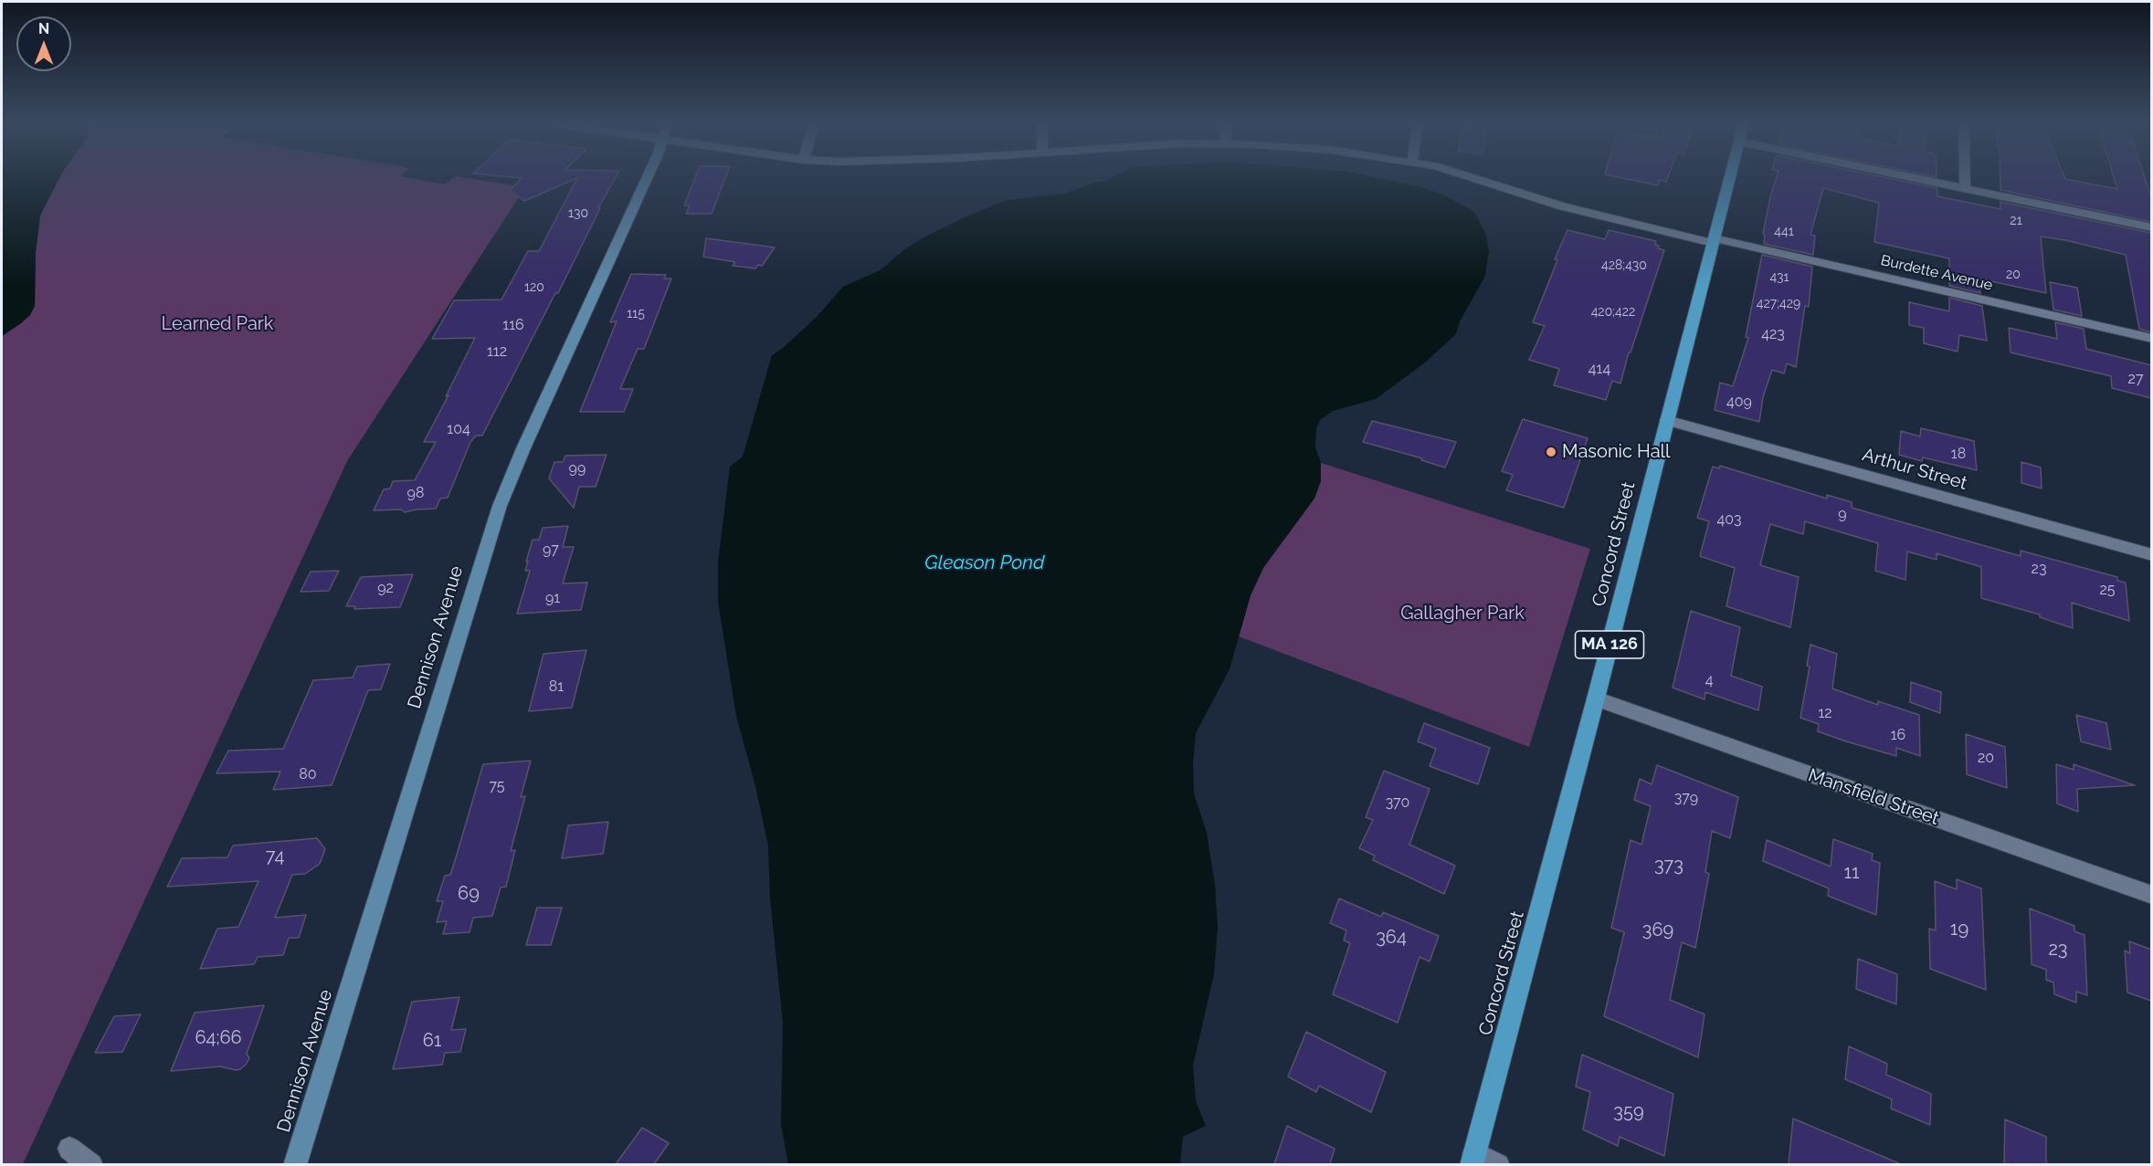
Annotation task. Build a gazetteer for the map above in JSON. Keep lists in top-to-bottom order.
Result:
{
  "streets": {
    "main road": ["Concord Street", "MA 126"],
    "street": [
      "Burdette Avenue",
      "Arthur Street",
      "Dennison Avenue",
      "Mansfield Street"
    ]
  },
  "crossings": [
    ["Burdette Avenue", "Concord Street"],
    ["Arthur Street", "Concord Street"],
    ["Concord Street", "Mansfield Street"]
  ],
  "water": ["Gleason Pond"],
  "parks": ["Learned Park", "Gallagher Park"],
  "places": ["Masonic Hall"],
  "house_numbers": [
    "130",
    "21",
    "441",
    "428;430",
    "20",
    "431",
    "120",
    "427;429",
    "420;422",
    "115",
    "116",
    "423",
    "112",
    "414",
    "27",
    "409",
    "104",
    "18",
    "99",
    "98",
    "9",
    "403",
    "97",
    "23",
    "92",
    "25",
    "91",
    "4",
    "81",
    "12",
    "16",
    "20",
    "80",
    "75",
    "379",
    "370",
    "74",
    "373",
    "11",
    "69",
    "19",
    "369",
    "364",
    "23",
    "64;66",
    "61",
    "359"
  ],
  "north": "top"
}
